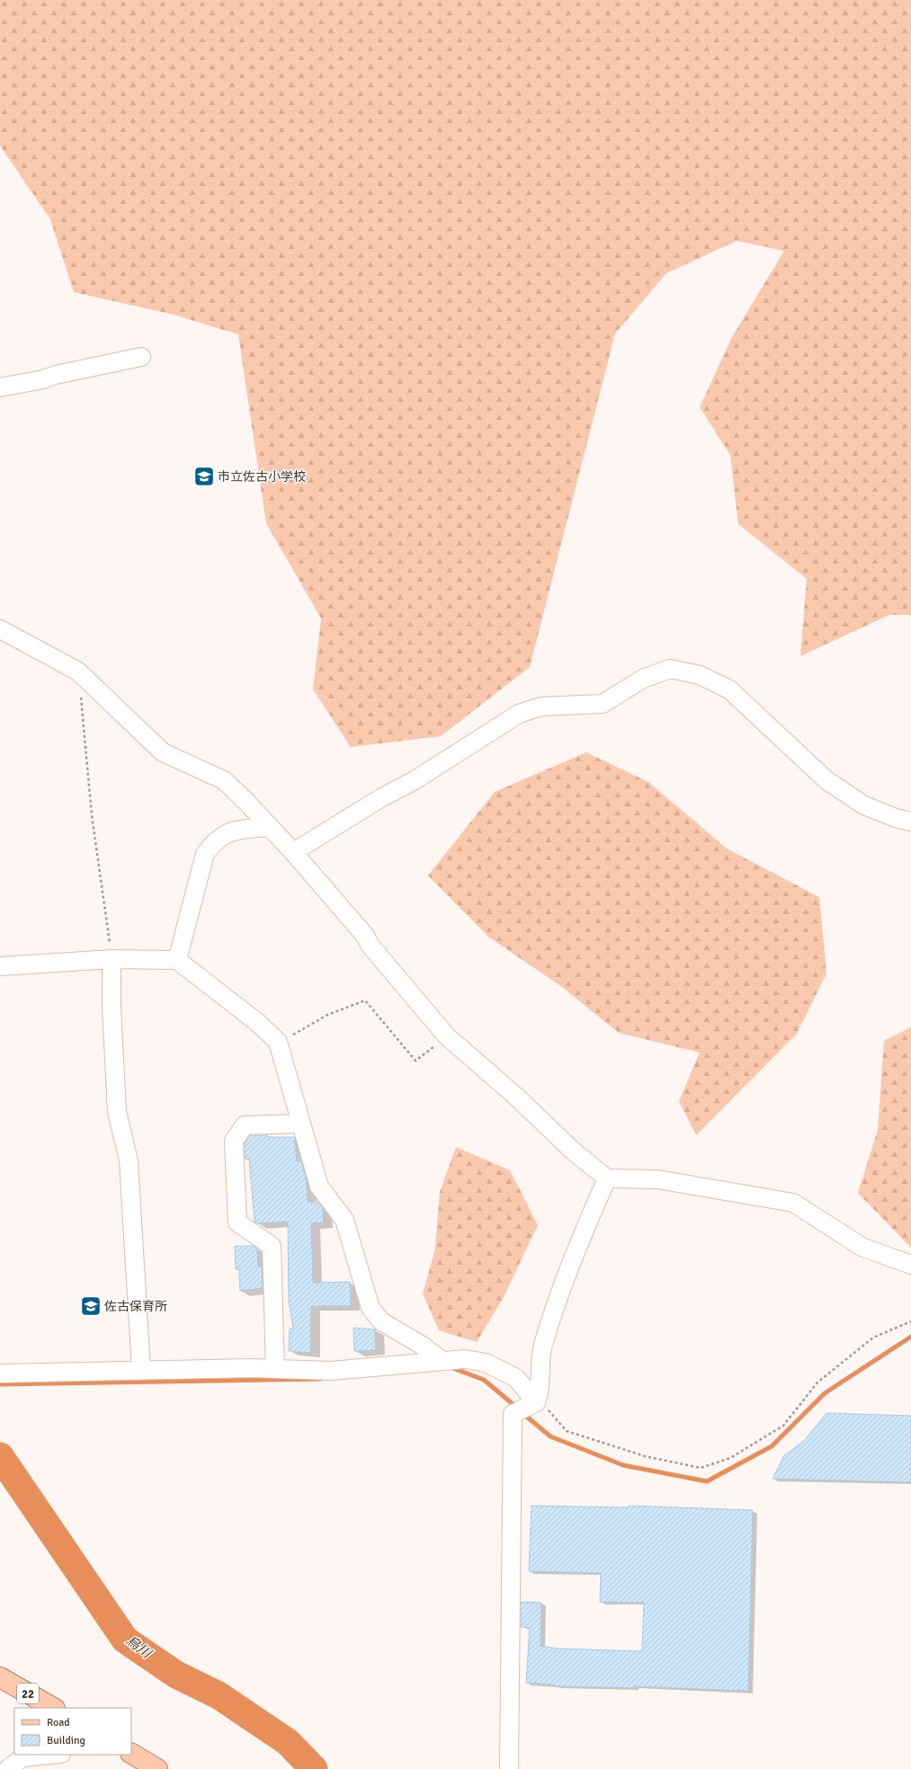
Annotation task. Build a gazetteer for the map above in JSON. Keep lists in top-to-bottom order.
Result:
{
  "streets": {
    "main road": ["22"]
  },
  "water": ["烏川"],
  "places": {
    "school or university": ["市立佐古小学校", "佐古保育所"]
  },
  "legend": ["Road", "Building"]
}
